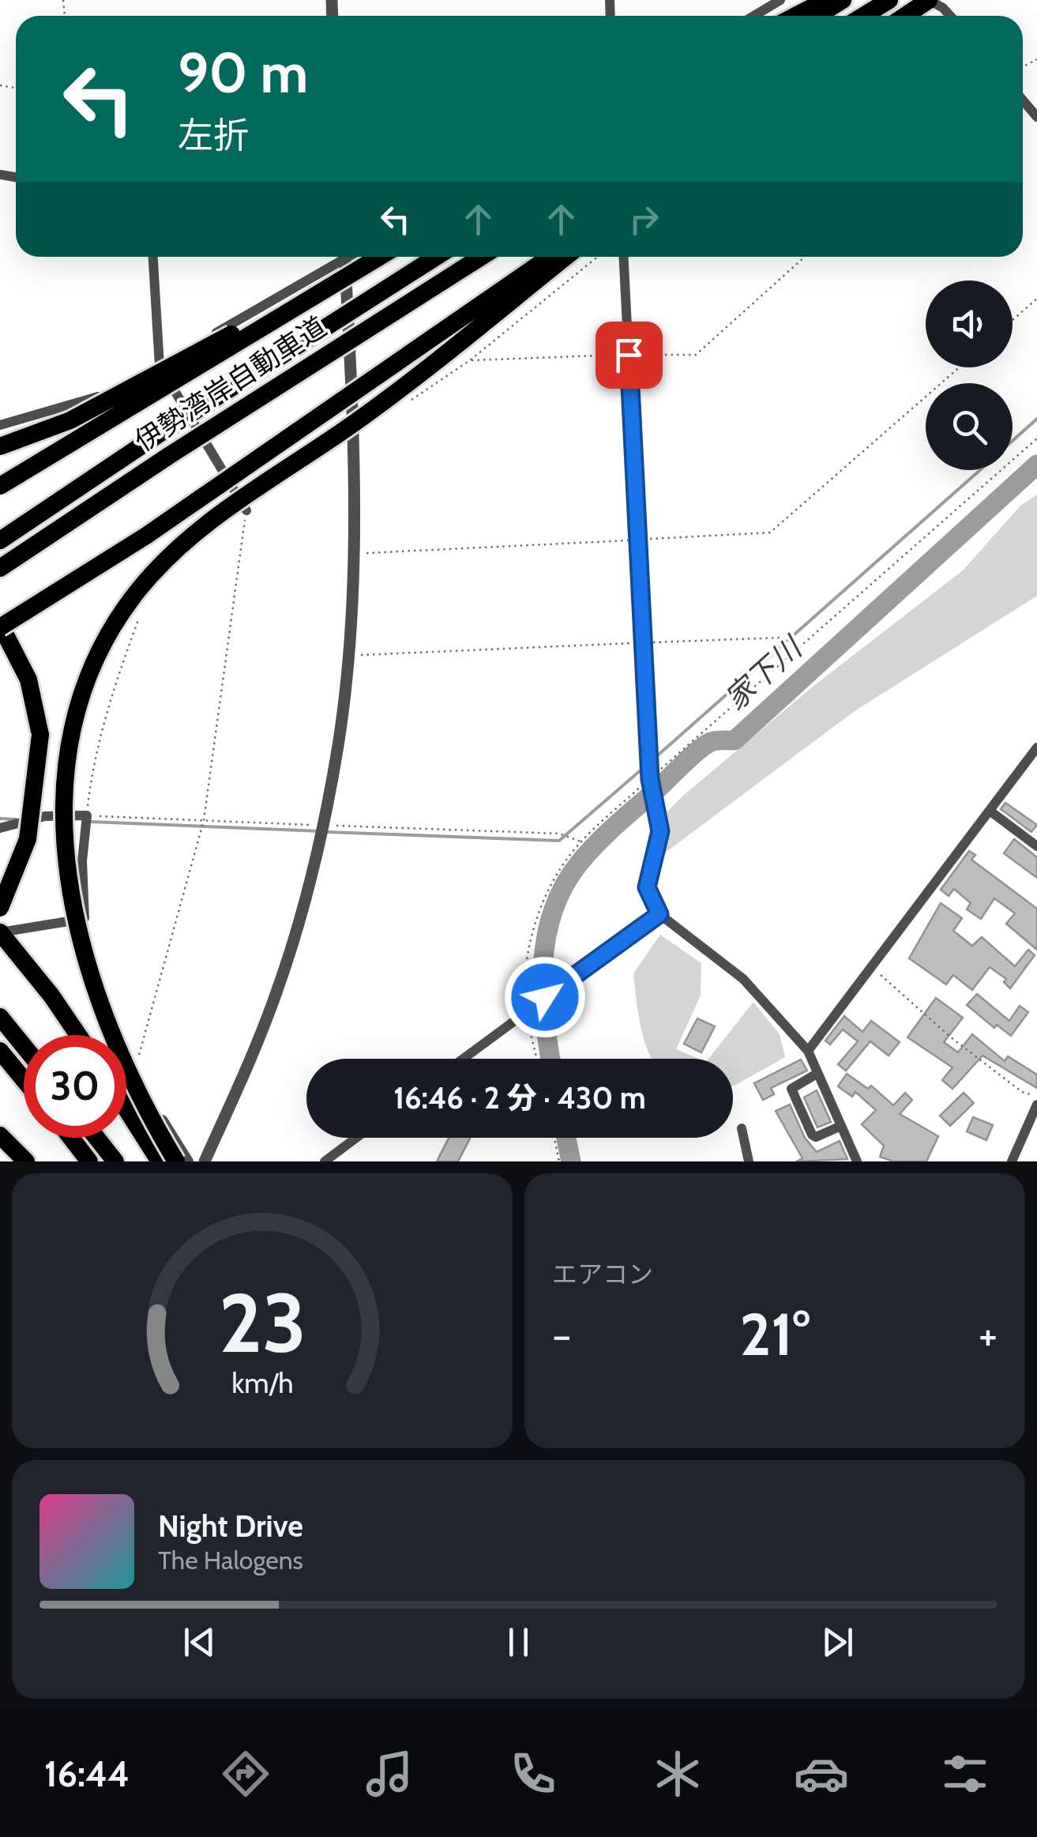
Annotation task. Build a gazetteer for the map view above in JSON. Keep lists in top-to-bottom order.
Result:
{
  "streets": {
    "highway": ["伊勢湾岸自動車道"]
  },
  "water": ["家下川"],
  "page": {
    "turn": ["90 m", "左折"],
    "limit": "30",
    "trip": "16:46 · 2 分 · 430 m",
    "tile": "エアコン",
    "heat": ["−", "21°", "+"],
    "song": ["Night Drive", "The Halogens"],
    "tabs": "16:44",
    "gauge": ["23", "km/h"]
  }
}
